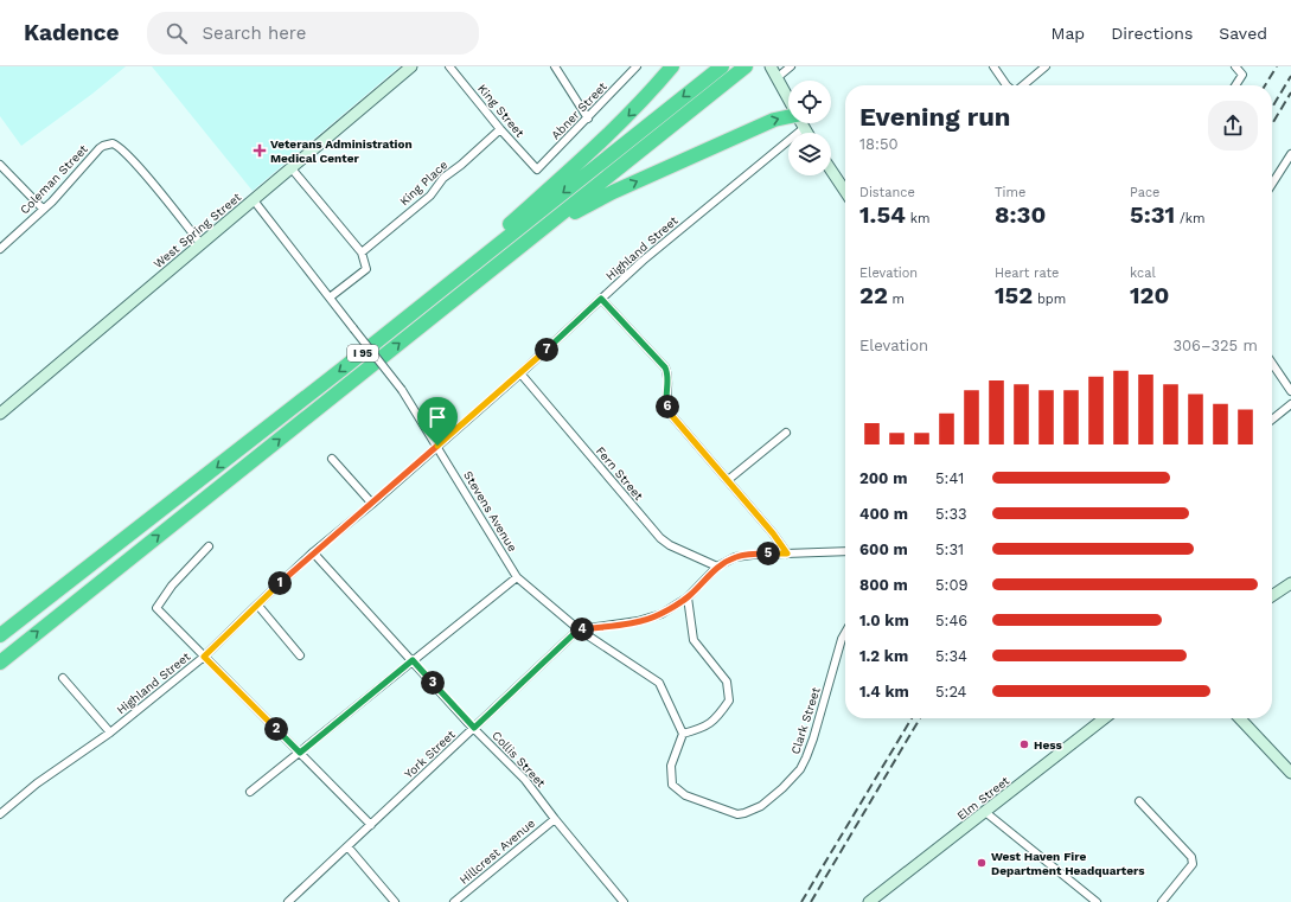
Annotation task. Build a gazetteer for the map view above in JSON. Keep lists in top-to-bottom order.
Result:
{
  "streets": {
    "highway": ["I 95"],
    "main road": ["West Spring Street", "Elm Street"],
    "street": [
      "King Street",
      "Abner Street",
      "Coleman Street",
      "King Place",
      "Highland Street",
      "Fern Street",
      "Stevens Avenue",
      "Clark Street",
      "York Street",
      "Collis Street",
      "Hillcrest Avenue"
    ]
  },
  "crossings": [
    ["King Street", "Abner Street"],
    ["King Street", "King Place"],
    ["Coleman Street", "West Spring Street"],
    ["West Spring Street", "Stevens Avenue"],
    ["Highland Street", "Fern Street"],
    ["Highland Street", "Stevens Avenue"],
    ["Highland Street", "Collis Street"],
    ["Stevens Avenue", "Clark Street"],
    ["Stevens Avenue", "York Street"],
    ["York Street", "Collis Street"],
    ["Collis Street", "Hillcrest Avenue"]
  ],
  "places": {
    "health": ["Veterans Administration Medical Center"],
    "other": ["Hess", "West Haven Fire Department Headquarters"]
  },
  "page": {
    "header": "Kadence",
    "search": "Search here",
    "nav": ["Map", "Directions", "Saved"],
    "heading": ["Evening run", "18:50"],
    "stats": [
      ["Distance", "1.54 km"],
      ["Time", "8:30"],
      ["Pace", "5:31 /km"],
      ["Elevation", "22 m"],
      ["Heart rate", "152 bpm"],
      ["kcal", "120"]
    ],
    "chart": ["Elevation", "306–325 m"],
    "pins": [
      "7",
      "6",
      "5",
      "1",
      "4",
      "3",
      "2"
    ],
    "list": [
      {
        "name": "200 m",
        "note": "5:41"
      },
      {
        "name": "400 m",
        "note": "5:33"
      },
      {
        "name": "600 m",
        "note": "5:31"
      },
      {
        "name": "800 m",
        "note": "5:09"
      },
      {
        "name": "1.0 km",
        "note": "5:46"
      },
      {
        "name": "1.2 km",
        "note": "5:34"
      },
      {
        "name": "1.4 km",
        "note": "5:24"
      }
    ]
  }
}
